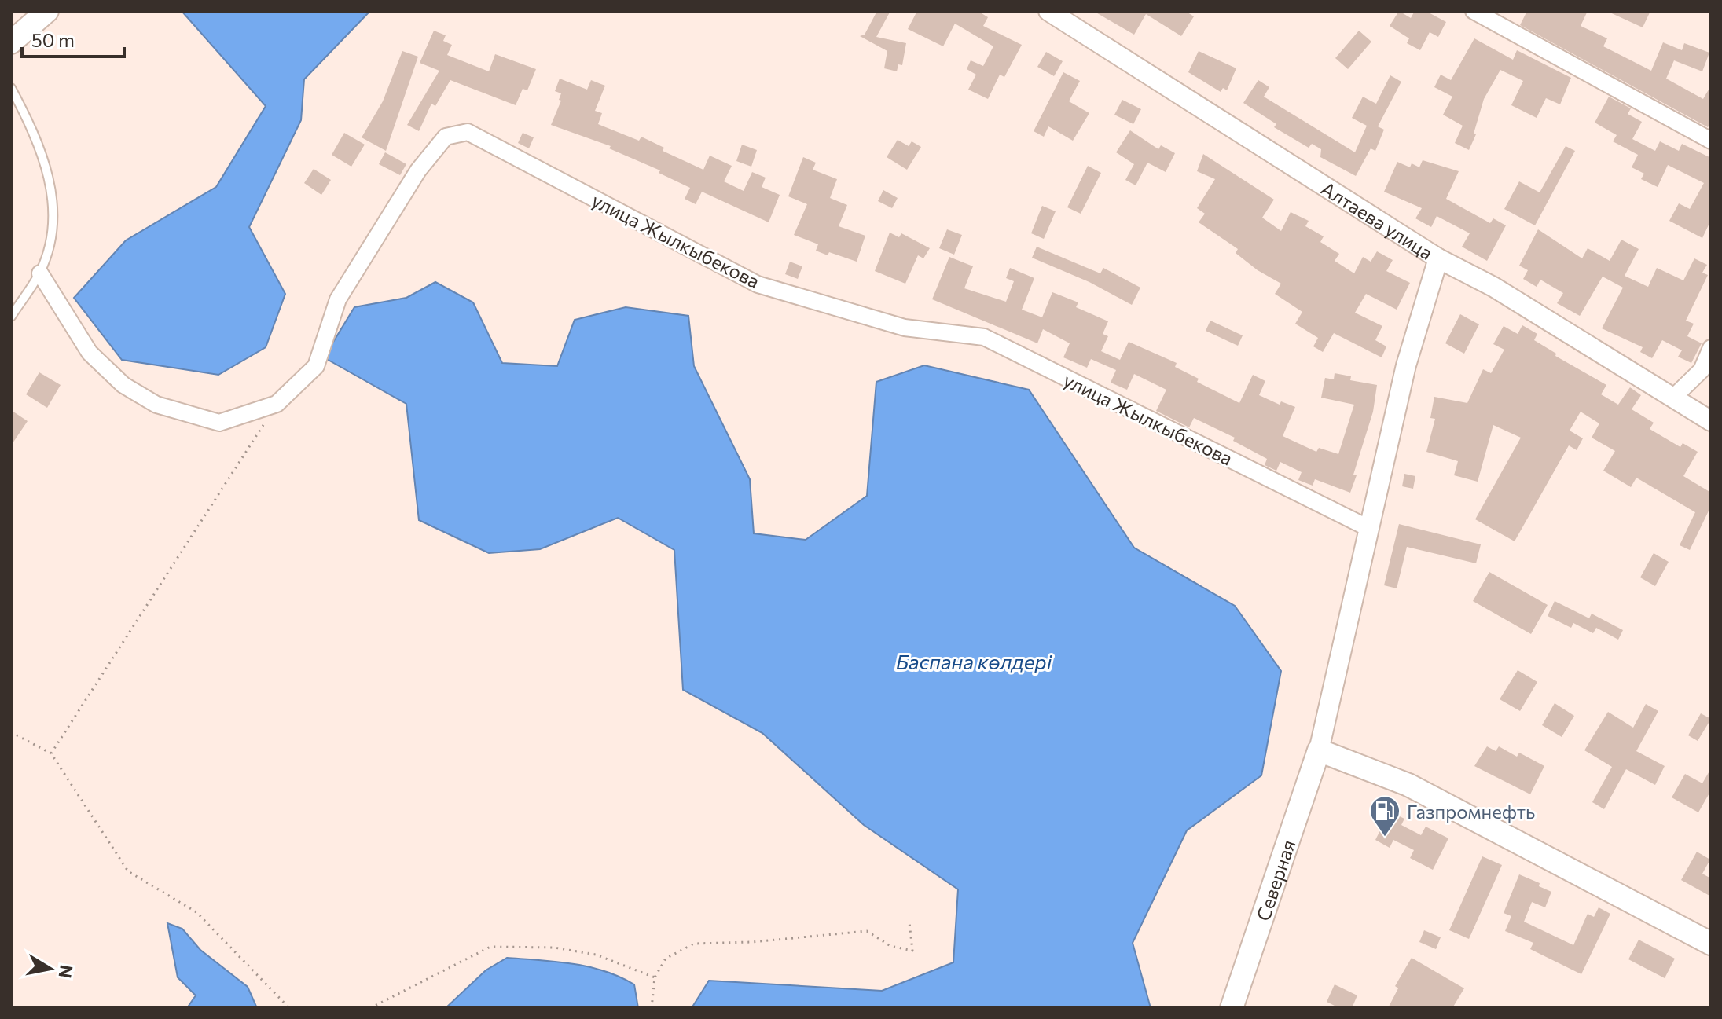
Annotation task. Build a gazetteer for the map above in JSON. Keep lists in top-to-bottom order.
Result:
{
  "streets": {
    "main road": ["Северная"],
    "street": ["Алтаева улица", "улица Жылкыбекова"]
  },
  "water": ["Баспана көлдері"],
  "places": {
    "fuel station": ["Газпромнефть"]
  },
  "scale_bar": "50 m",
  "north": "right"
}
